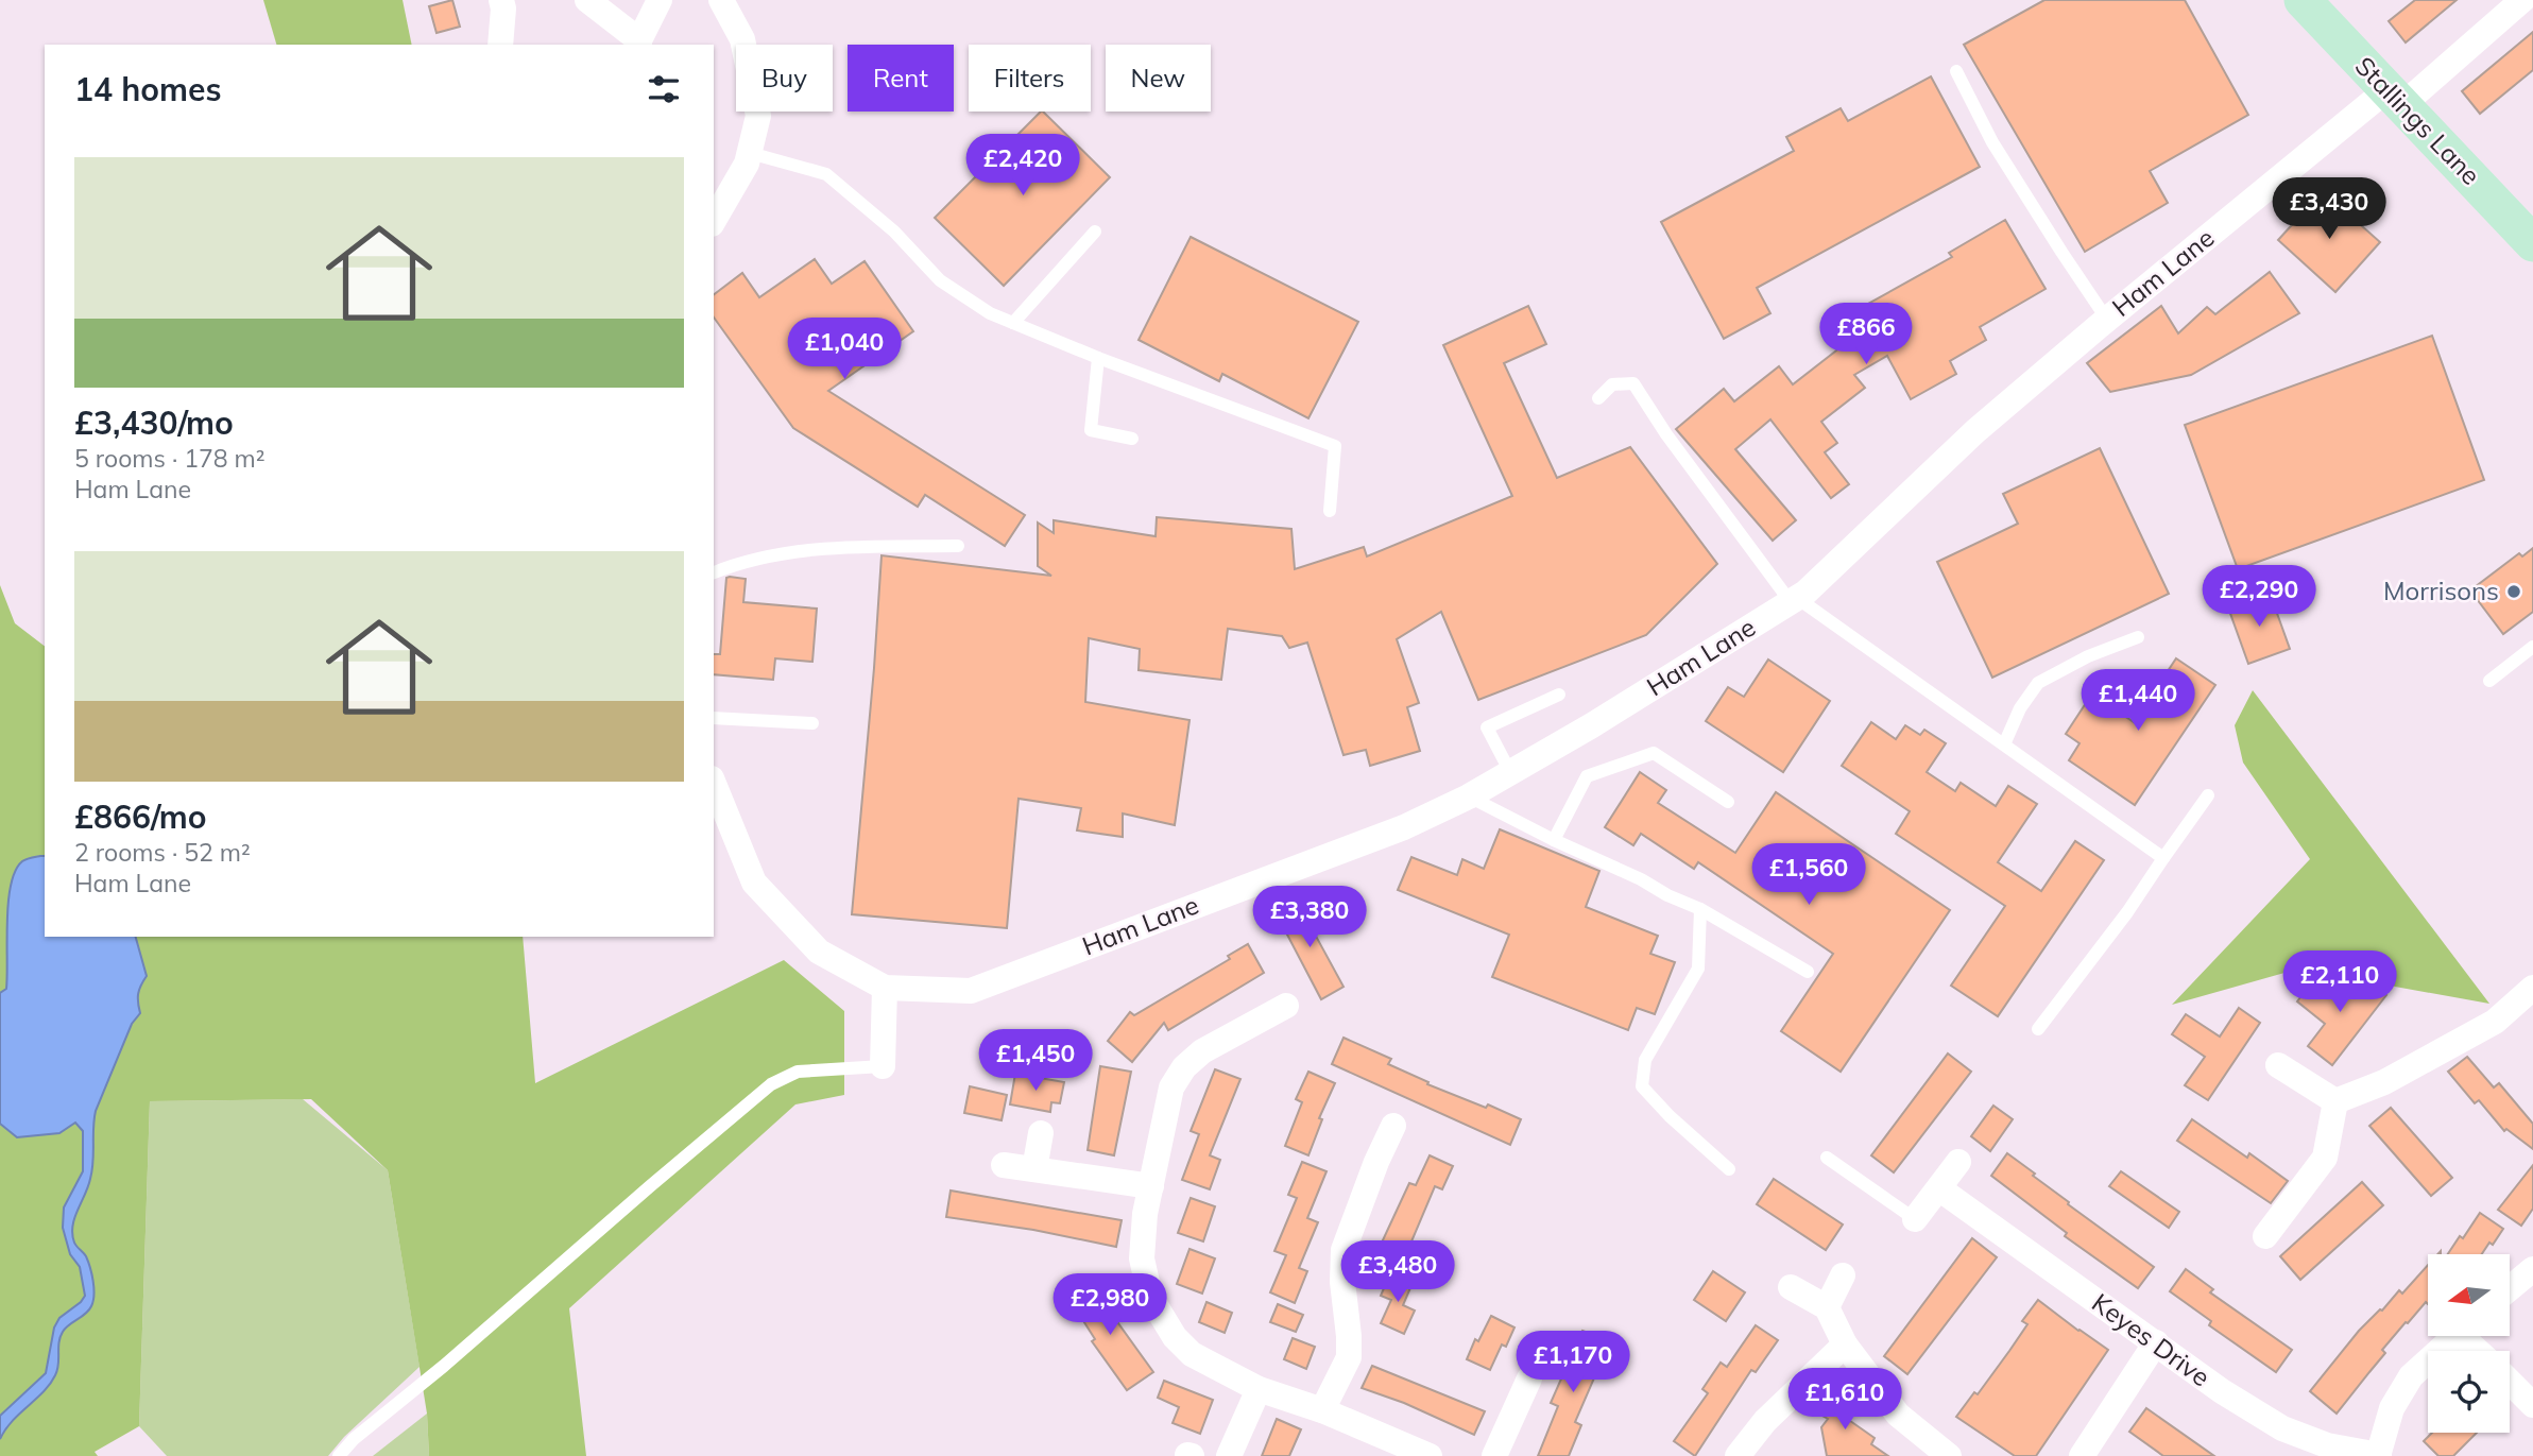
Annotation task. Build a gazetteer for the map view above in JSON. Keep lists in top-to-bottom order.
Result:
{
  "streets": {
    "main road": ["Stallings Lane"],
    "street": ["Ham Lane", "Keyes Drive"]
  },
  "crossings": [
    ["Stallings Lane", "Ham Lane"]
  ],
  "places": ["Morrisons"],
  "north": "left",
  "page": {
    "chip": [
      "Buy",
      "Rent",
      "Filters",
      "New"
    ],
    "heading": "14 homes",
    "price": [
      "£2,420",
      "£3,430",
      "£866",
      "£1,040",
      "£2,290",
      "£1,440",
      "£1,560",
      "£3,380",
      "£2,110",
      "£1,450",
      "£3,480",
      "£2,980",
      "£1,170",
      "£1,610"
    ],
    "list": [
      {
        "name": "£3,430/mo",
        "note": "5 rooms · 178 m² · Ham Lane"
      },
      {
        "name": "£866/mo",
        "note": "2 rooms · 52 m² · Ham Lane"
      }
    ]
  }
}
